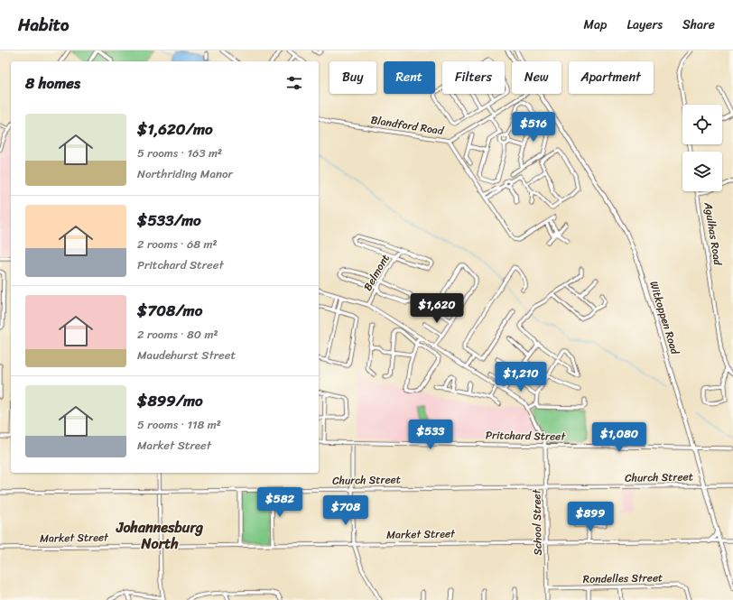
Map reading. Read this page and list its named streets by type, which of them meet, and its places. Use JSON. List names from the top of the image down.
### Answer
{
  "streets": {
    "main road": ["Witkoppen Road"],
    "street": [
      "Blandford Road",
      "Agulhas Road",
      "Belmont",
      "Pritchard Street",
      "Church Street",
      "School Street",
      "Market Street",
      "Rondelles Street"
    ]
  },
  "crossings": [
    ["Witkoppen Road", "Pritchard Street"],
    ["Witkoppen Road", "Church Street"],
    ["Witkoppen Road", "Market Street"],
    ["Pritchard Street", "School Street"],
    ["Church Street", "School Street"],
    ["School Street", "Market Street"],
    ["School Street", "Rondelles Street"]
  ],
  "districts": ["Johannesburg North"],
  "page": {
    "header": "Habito",
    "nav": ["Map", "Layers", "Share"],
    "chip": [
      "Buy",
      "Rent",
      "Filters",
      "New",
      "Apartment"
    ],
    "heading": "8 homes",
    "list": [
      {
        "name": "$1,620/mo",
        "note": "5 rooms · 163 m² · Northriding Manor"
      },
      {
        "name": "$533/mo",
        "note": "2 rooms · 68 m² · Pritchard Street"
      },
      {
        "name": "$708/mo",
        "note": "2 rooms · 80 m² · Maudehurst Street"
      },
      {
        "name": "$899/mo",
        "note": "5 rooms · 118 m² · Market Street"
      }
    ],
    "price": [
      "$516",
      "$1,620",
      "$1,210",
      "$533",
      "$1,080",
      "$582",
      "$708",
      "$899"
    ]
  }
}
